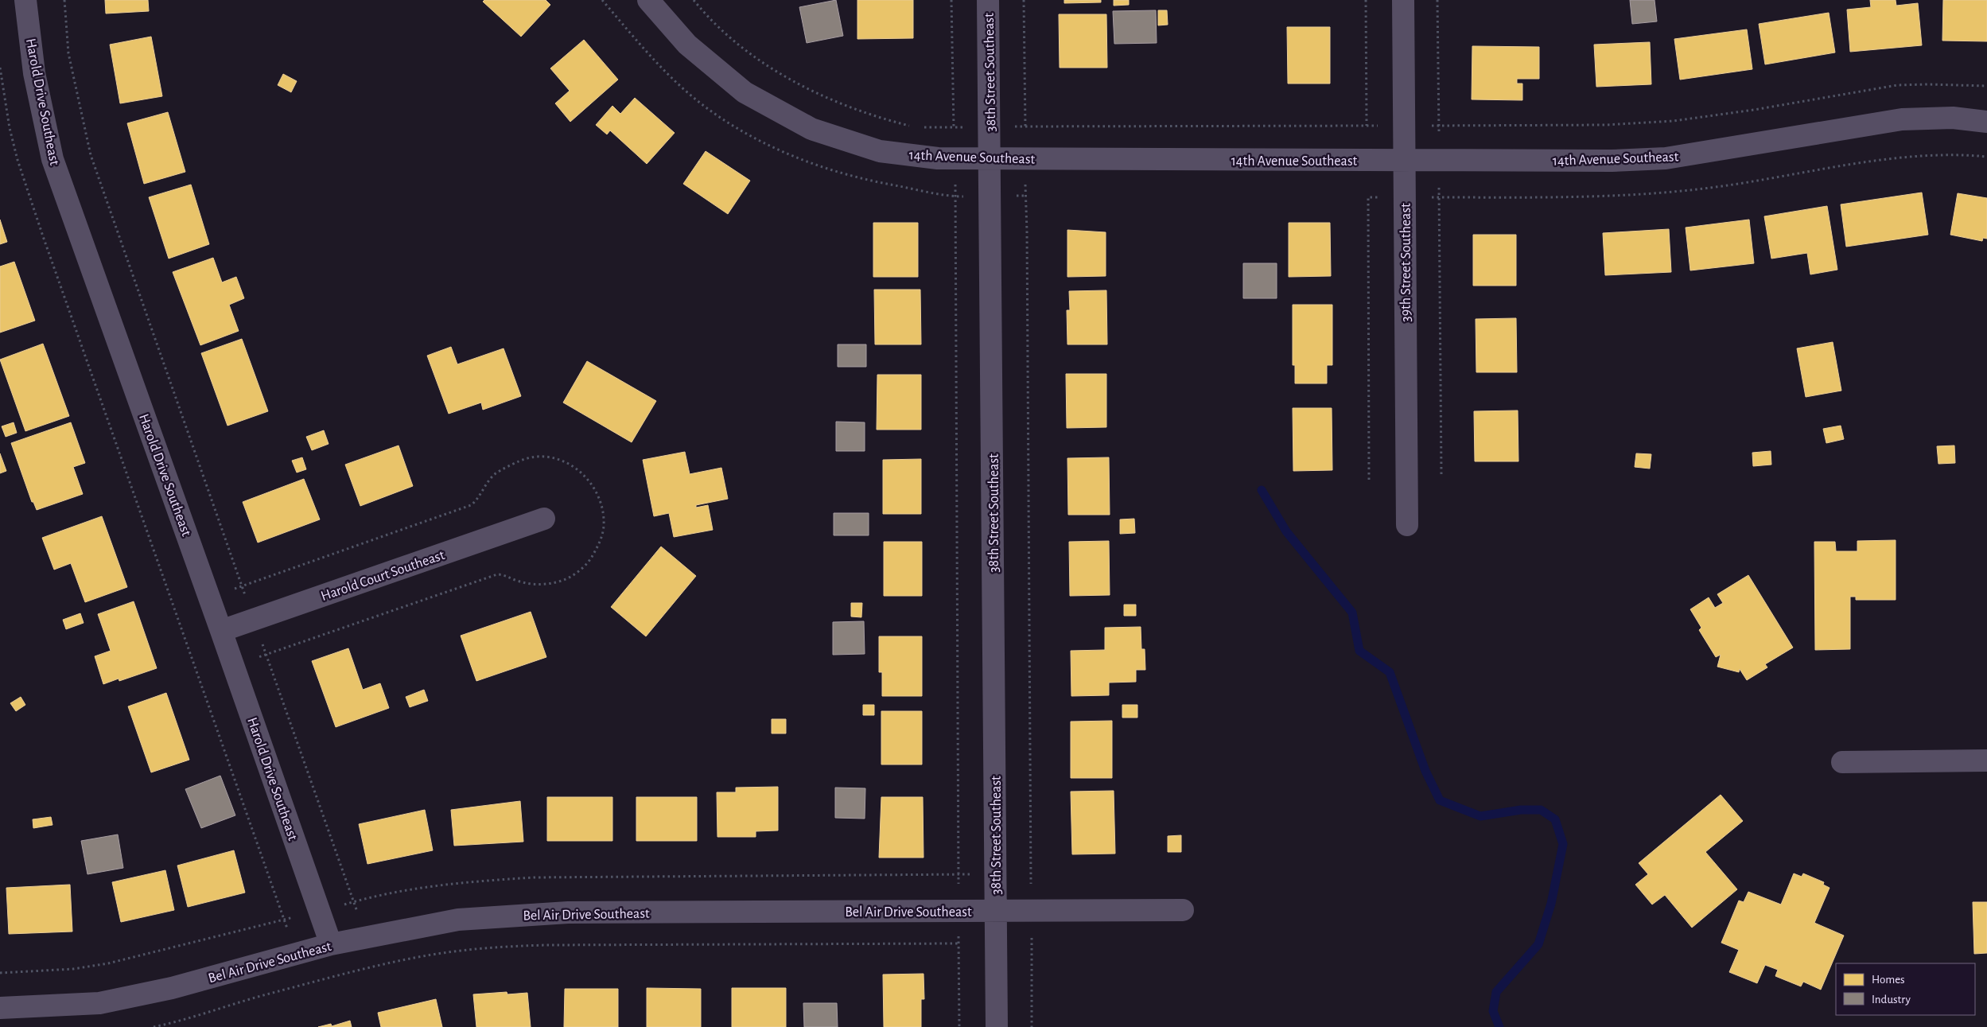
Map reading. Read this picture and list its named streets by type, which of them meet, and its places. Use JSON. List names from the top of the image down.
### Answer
{
  "streets": {
    "street": [
      "38th Street Southeast",
      "Harold Drive Southeast",
      "14th Avenue Southeast",
      "39th Street Southeast",
      "Harold Court Southeast",
      "Bel Air Drive Southeast"
    ]
  },
  "crossings": [
    ["38th Street Southeast", "14th Avenue Southeast"],
    ["38th Street Southeast", "Bel Air Drive Southeast"],
    ["Harold Drive Southeast", "Harold Court Southeast"],
    ["Harold Drive Southeast", "Bel Air Drive Southeast"],
    ["14th Avenue Southeast", "39th Street Southeast"]
  ],
  "legend": ["Homes", "Industry"]
}
